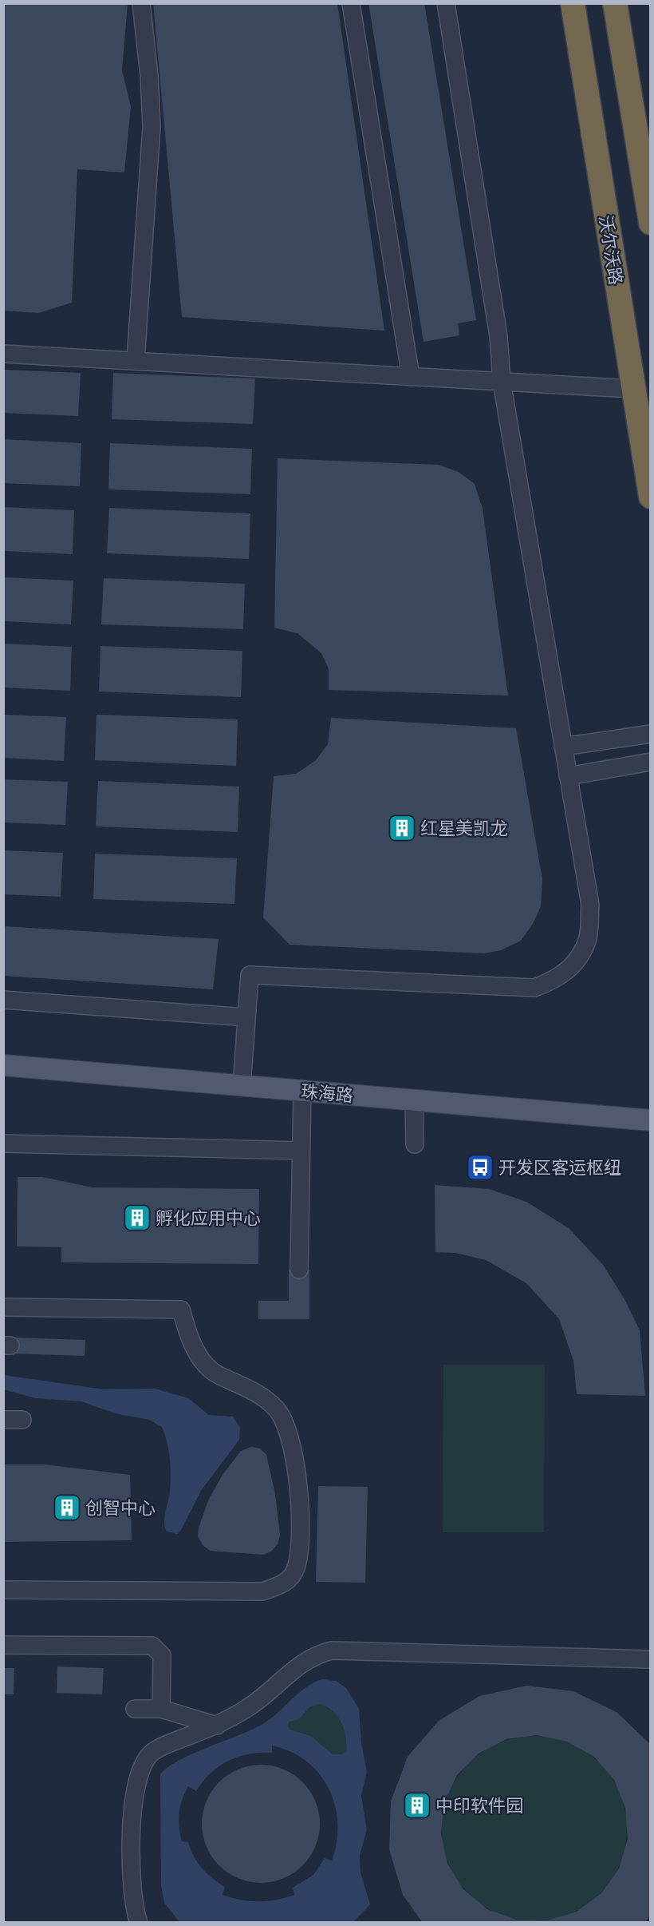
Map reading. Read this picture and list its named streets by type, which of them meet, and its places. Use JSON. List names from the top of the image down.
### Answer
{
  "streets": {
    "highway": ["沃尔沃路"],
    "main road": ["珠海路"]
  },
  "places": {
    "building": [
      "红星美凯龙",
      "孵化应用中心",
      "创智中心",
      "中印软件园"
    ],
    "bus stop": ["开发区客运枢纽"]
  }
}
